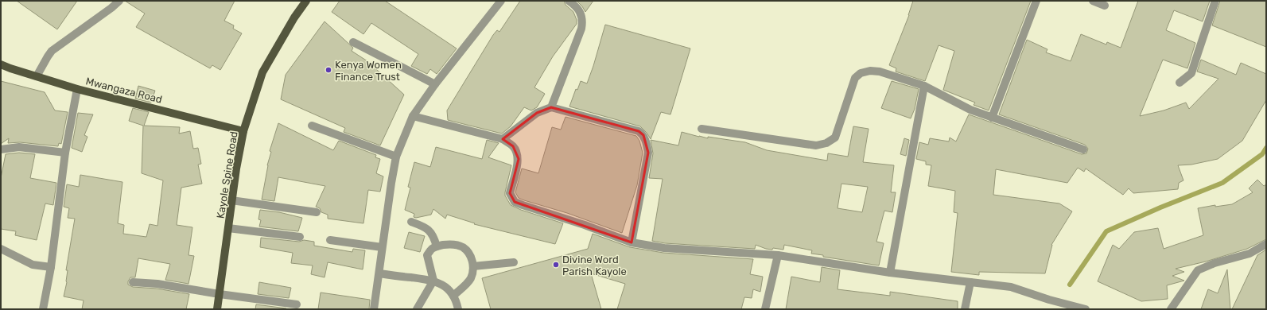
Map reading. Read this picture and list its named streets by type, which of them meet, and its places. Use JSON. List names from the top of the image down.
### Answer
{
  "streets": {
    "main road": ["Mwangaza Road", "Kayole Spine Road"]
  },
  "crossings": [
    ["Mwangaza Road", "Kayole Spine Road"]
  ],
  "places": ["Kenya Women Finance Trust", "Divine Word Parish Kayole"]
}
